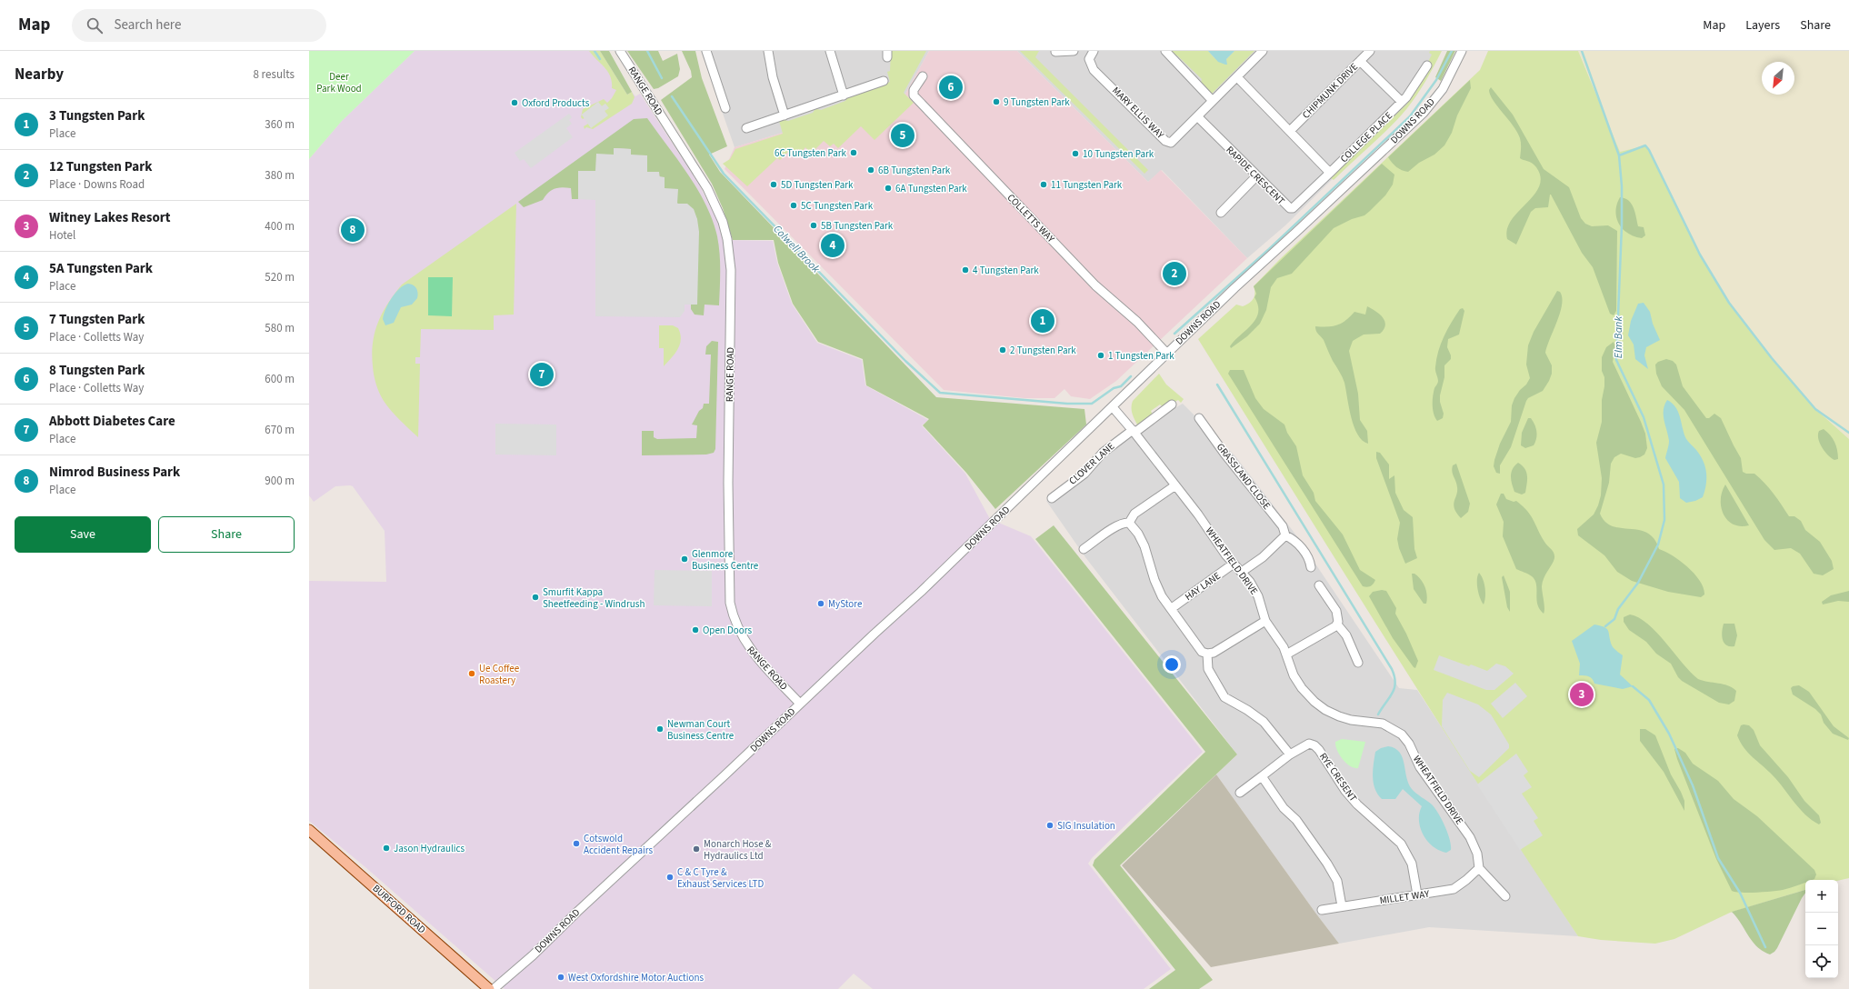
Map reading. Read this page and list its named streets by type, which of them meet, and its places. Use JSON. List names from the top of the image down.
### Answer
{
  "streets": {
    "main road": ["BURFORD ROAD"],
    "street": [
      "RANGE ROAD",
      "CHIPMUNK DRIVE",
      "MARY ELLIS WAY",
      "DOWNS ROAD",
      "COLLEGE PLACE",
      "RAPIDE CRESCENT",
      "COLLETTS WAY",
      "CLOVER LANE",
      "GRASSLAND CLOSE",
      "WHEATFIELD DRIVE",
      "HAY LANE",
      "RYE CRESENT",
      "MILLET WAY"
    ]
  },
  "crossings": [
    ["RANGE ROAD", "DOWNS ROAD"],
    ["MARY ELLIS WAY", "RAPIDE CRESCENT"],
    ["DOWNS ROAD", "COLLETTS WAY"],
    ["DOWNS ROAD", "WHEATFIELD DRIVE"],
    ["COLLEGE PLACE", "RAPIDE CRESCENT"],
    ["CLOVER LANE", "WHEATFIELD DRIVE"],
    ["WHEATFIELD DRIVE", "HAY LANE"],
    ["WHEATFIELD DRIVE", "MILLET WAY"],
    ["RYE CRESENT", "MILLET WAY"]
  ],
  "water": ["Colwell Brook", "Elm Bank"],
  "parks": ["Deer Park Wood"],
  "places": [
    "9 Tungsten Park",
    "Oxford Products",
    "6C Tungsten Park",
    "10 Tungsten Park",
    "6B Tungsten Park",
    "5D Tungsten Park",
    "11 Tungsten Park",
    "6A Tungsten Park",
    "5C Tungsten Park",
    "5B Tungsten Park",
    "4 Tungsten Park",
    "2 Tungsten Park",
    "1 Tungsten Park",
    "Glenmore Business Centre",
    "Smurfit Kappa Sheetfeeding - Windrush",
    "MyStore",
    "Open Doors",
    "Ue Coffee Roastery",
    "Newman Court Business Centre",
    "SIG Insulation",
    "Cotswold Accident Repairs",
    "Jason Hydraulics",
    "Monarch Hose & Hydraulics Ltd",
    "C & C Tyre & Exhaust Services LTD",
    "West Oxfordshire Motor Auctions"
  ],
  "north": "bottom left",
  "page": {
    "header": "Map",
    "search": "Search here",
    "nav": ["Map", "Layers", "Share"],
    "heading": ["Nearby", "8 results"],
    "pins": [
      "6",
      "5",
      "8",
      "4",
      "2",
      "1",
      "7",
      "3"
    ],
    "list": [
      {
        "mark": "1",
        "name": "3 Tungsten Park",
        "note": "Place",
        "value": "360 m"
      },
      {
        "mark": "2",
        "name": "12 Tungsten Park",
        "note": "Place · Downs Road",
        "value": "380 m"
      },
      {
        "mark": "3",
        "name": "Witney Lakes Resort",
        "note": "Hotel",
        "value": "400 m"
      },
      {
        "mark": "4",
        "name": "5A Tungsten Park",
        "note": "Place",
        "value": "520 m"
      },
      {
        "mark": "5",
        "name": "7 Tungsten Park",
        "note": "Place · Colletts Way",
        "value": "580 m"
      },
      {
        "mark": "6",
        "name": "8 Tungsten Park",
        "note": "Place · Colletts Way",
        "value": "600 m"
      },
      {
        "mark": "7",
        "name": "Abbott Diabetes Care",
        "note": "Place",
        "value": "670 m"
      },
      {
        "mark": "8",
        "name": "Nimrod Business Park",
        "note": "Place",
        "value": "900 m"
      }
    ],
    "buttons": ["Save", "Share"],
    "map_buttons": ["+", "−"]
  }
}
